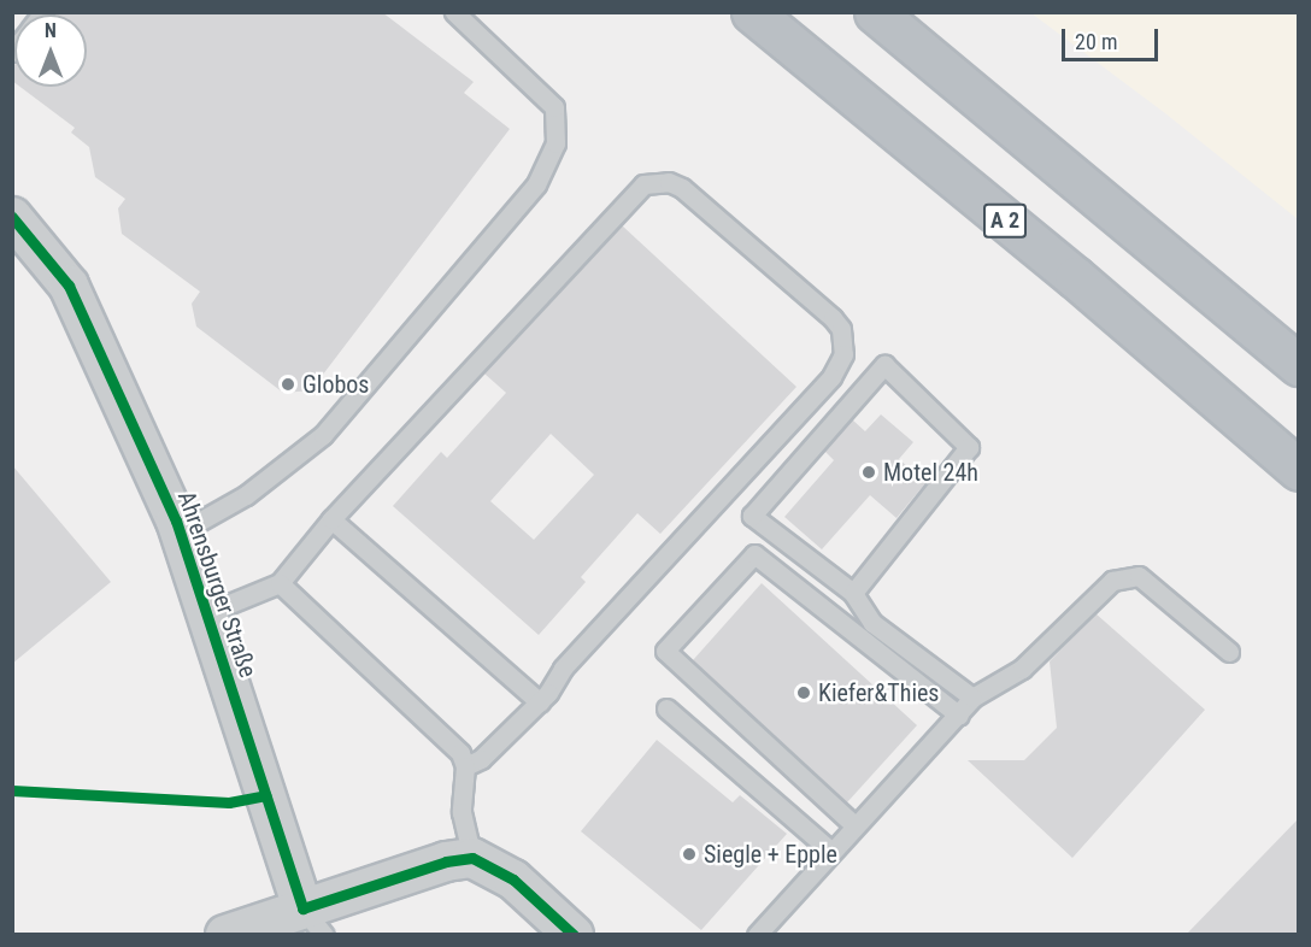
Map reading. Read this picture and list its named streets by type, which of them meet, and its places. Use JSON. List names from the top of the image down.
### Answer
{
  "streets": {
    "highway": ["A 2"],
    "street": ["Ahrensburger Straße"]
  },
  "places": [
    "Globos",
    "Motel 24h",
    "Kiefer&Thies",
    "Siegle + Epple"
  ],
  "scale_bar": "20 m",
  "north": "top"
}
